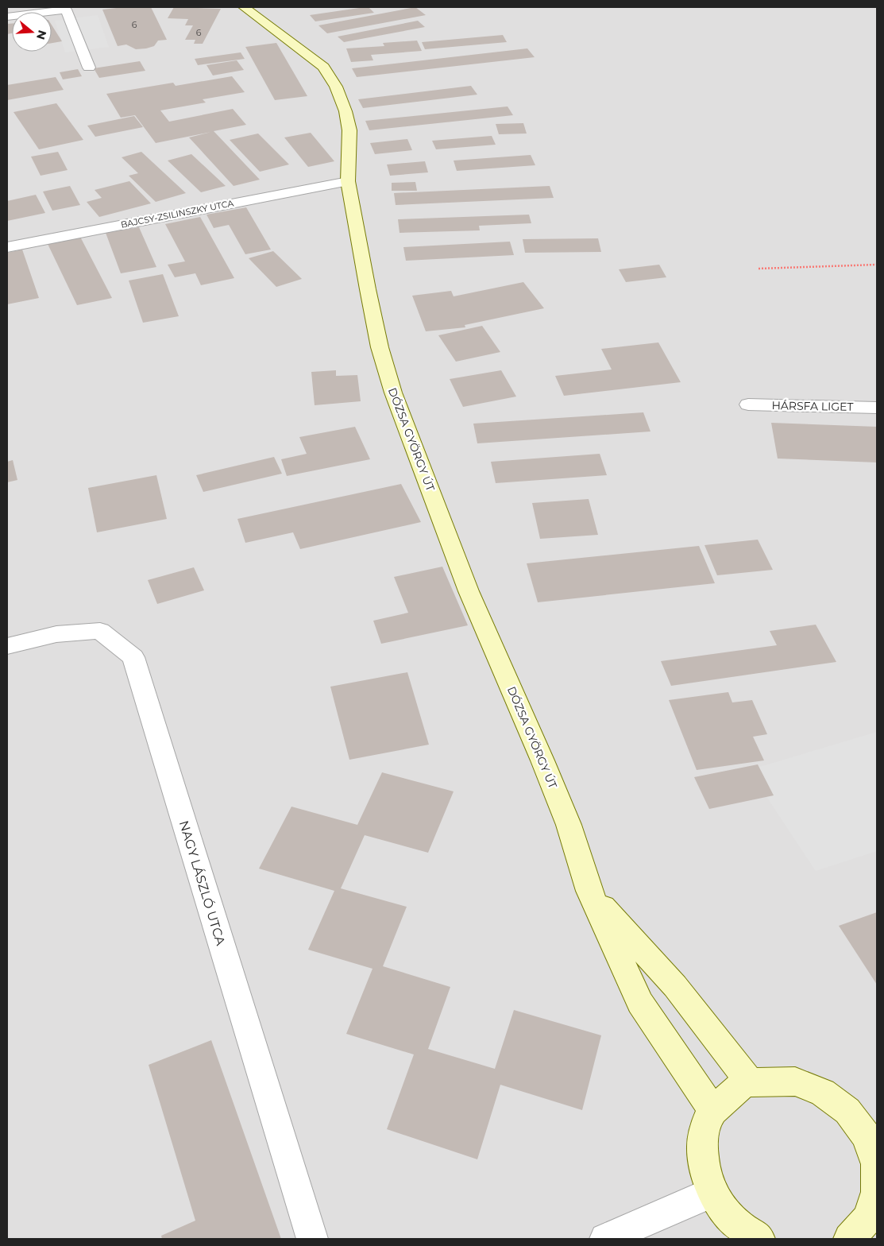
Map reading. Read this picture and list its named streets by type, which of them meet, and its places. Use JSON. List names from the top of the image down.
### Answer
{
  "streets": {
    "street": [
      "BAJCSY-ZSILINSZKY UTCA",
      "HÁRSFA LIGET",
      "DÓZSA GYÖRGY ÚT",
      "NAGY LÁSZLÓ UTCA"
    ]
  },
  "crossings": [
    ["BAJCSY-ZSILINSZKY UTCA", "DÓZSA GYÖRGY ÚT"]
  ],
  "house_numbers": ["6", "6"],
  "north": "right"
}
